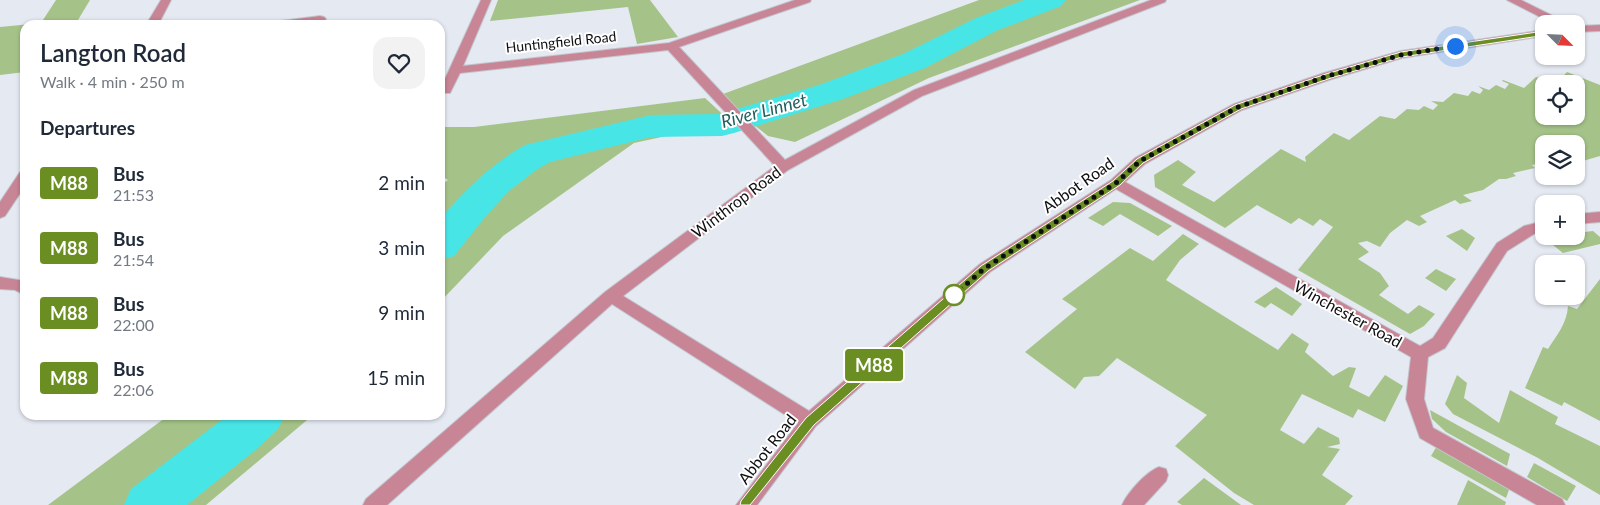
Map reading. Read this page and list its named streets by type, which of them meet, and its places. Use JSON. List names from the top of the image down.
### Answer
{
  "streets": {
    "street": [
      "Huntingfield Road",
      "Abbot Road",
      "Winthrop Road",
      "Winchester Road"
    ]
  },
  "crossings": [
    ["Abbot Road", "Winchester Road"]
  ],
  "water": ["River Linnet"],
  "lines": ["bus line M88"],
  "north": "bottom right",
  "page": {
    "on_map": "M88",
    "map_buttons": ["+", "−"],
    "heading": [
      ["Langton Road", "Walk · 4 min · 250 m"],
      "Departures"
    ],
    "list": [
      {
        "mark": "M88",
        "name": "Bus",
        "note": "21:53",
        "value": "2 min"
      },
      {
        "mark": "M88",
        "name": "Bus",
        "note": "21:54",
        "value": "3 min"
      },
      {
        "mark": "M88",
        "name": "Bus",
        "note": "22:00",
        "value": "9 min"
      },
      {
        "mark": "M88",
        "name": "Bus",
        "note": "22:06",
        "value": "15 min"
      }
    ]
  }
}
